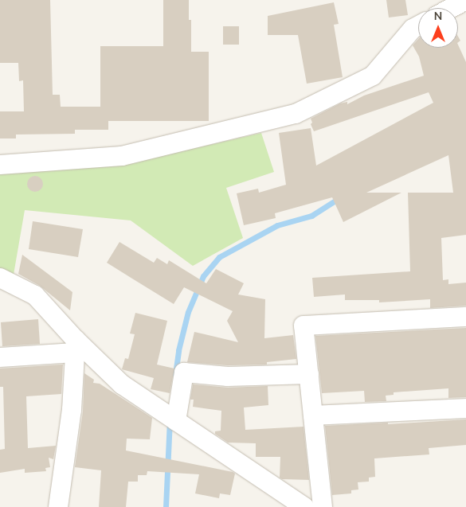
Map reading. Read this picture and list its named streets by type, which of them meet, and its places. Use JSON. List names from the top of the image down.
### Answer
{
  "north": "top"
}
